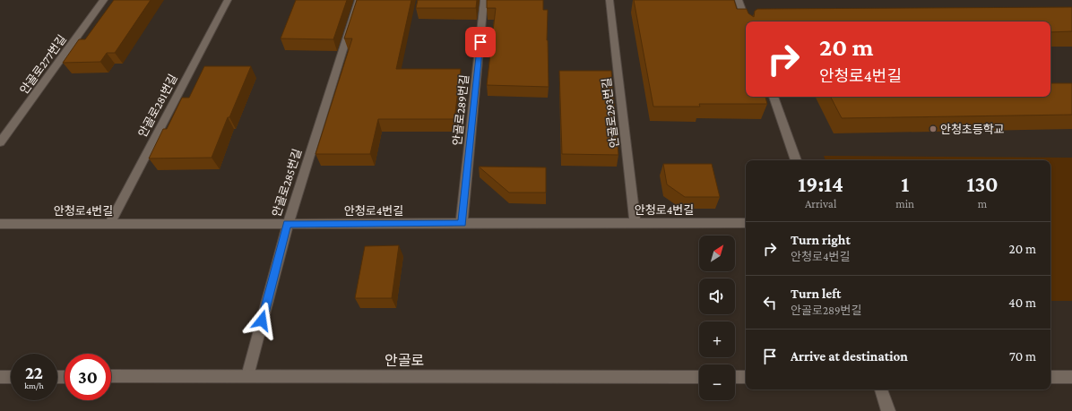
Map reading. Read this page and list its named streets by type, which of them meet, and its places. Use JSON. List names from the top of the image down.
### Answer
{
  "streets": {
    "street": [
      "안골로277번길",
      "안골로281번길",
      "안골로289번길",
      "안골로293번길",
      "안골로285번길",
      "안청로4번길",
      "안골로"
    ]
  },
  "crossings": [
    ["안골로281번길", "안청로4번길"],
    ["안골로289번길", "안청로4번길"],
    ["안골로293번길", "안청로4번길"],
    ["안골로285번길", "안청로4번길"],
    ["안골로285번길", "안골로"]
  ],
  "places": ["안청초등학교"],
  "north": "top right",
  "page": {
    "turn": ["20 m", "안청로4번길"],
    "eta": [
      "19:14",
      "Arrival",
      "1",
      "min",
      "130",
      "m"
    ],
    "list": [
      {
        "name": "Turn right",
        "note": "안청로4번길",
        "value": "20 m"
      },
      {
        "name": "Turn left",
        "note": "안골로289번길",
        "value": "40 m"
      },
      {
        "name": "Arrive at destination",
        "value": "70 m"
      }
    ],
    "map_buttons": ["+", "−"],
    "speed": "22 km/h",
    "limit": "30"
  }
}
